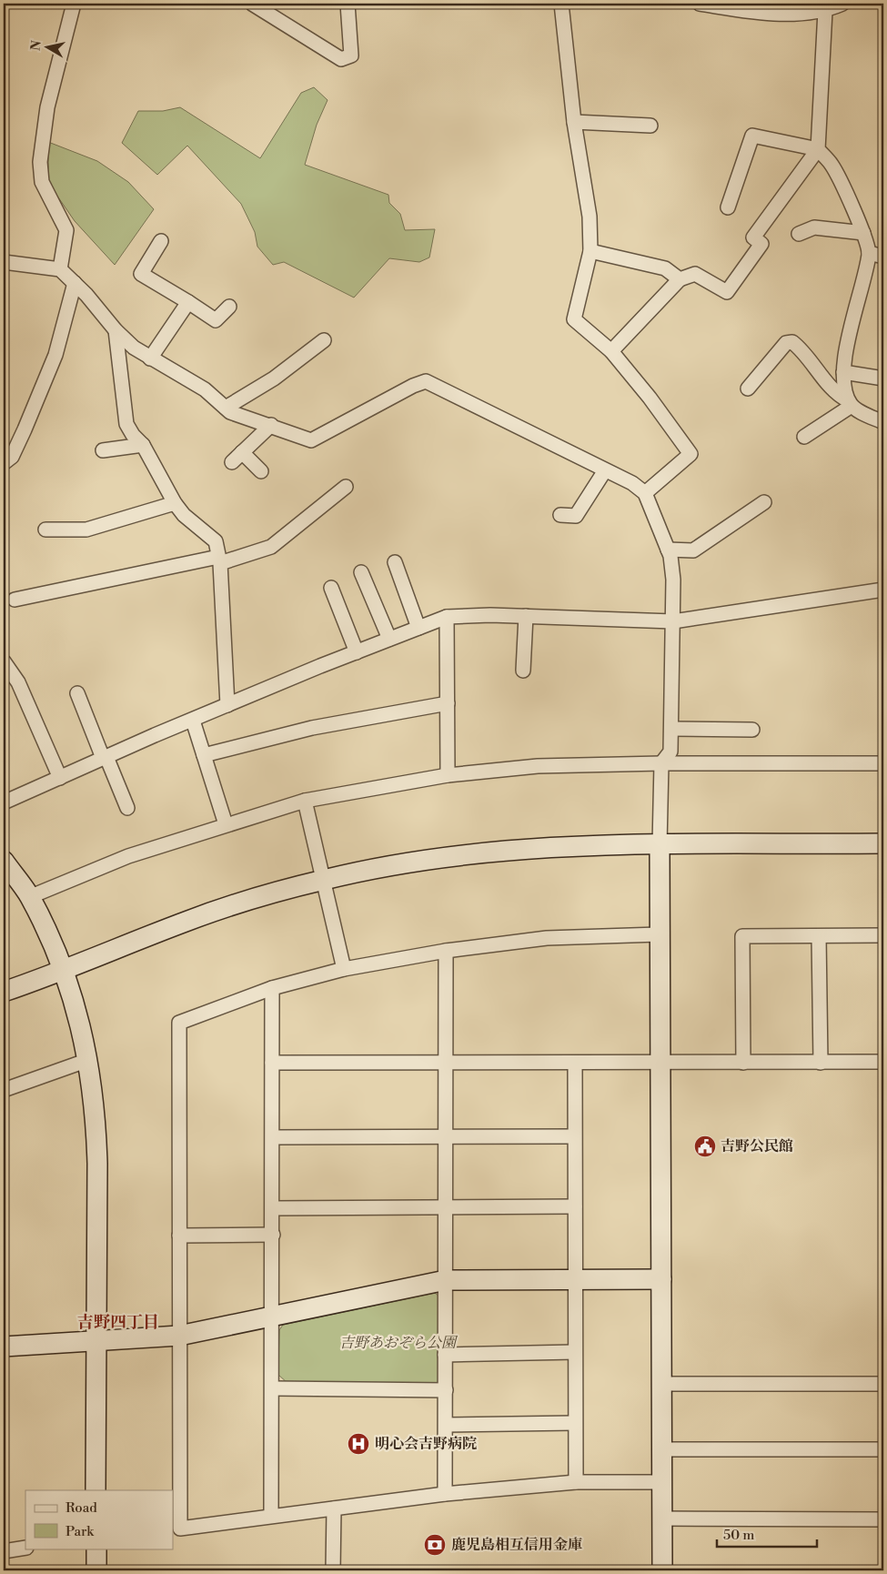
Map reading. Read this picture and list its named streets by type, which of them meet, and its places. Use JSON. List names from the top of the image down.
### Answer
{
  "districts": ["吉野四丁目"],
  "parks": ["吉野あおぞら公園"],
  "places": {
    "public building": ["吉野公民館"],
    "hospital": ["明心会吉野病院"],
    "bank": ["鹿児島相互信用金庫"]
  },
  "legend": ["Road", "Park"],
  "scale_bar": "50 m",
  "north": "left"
}
